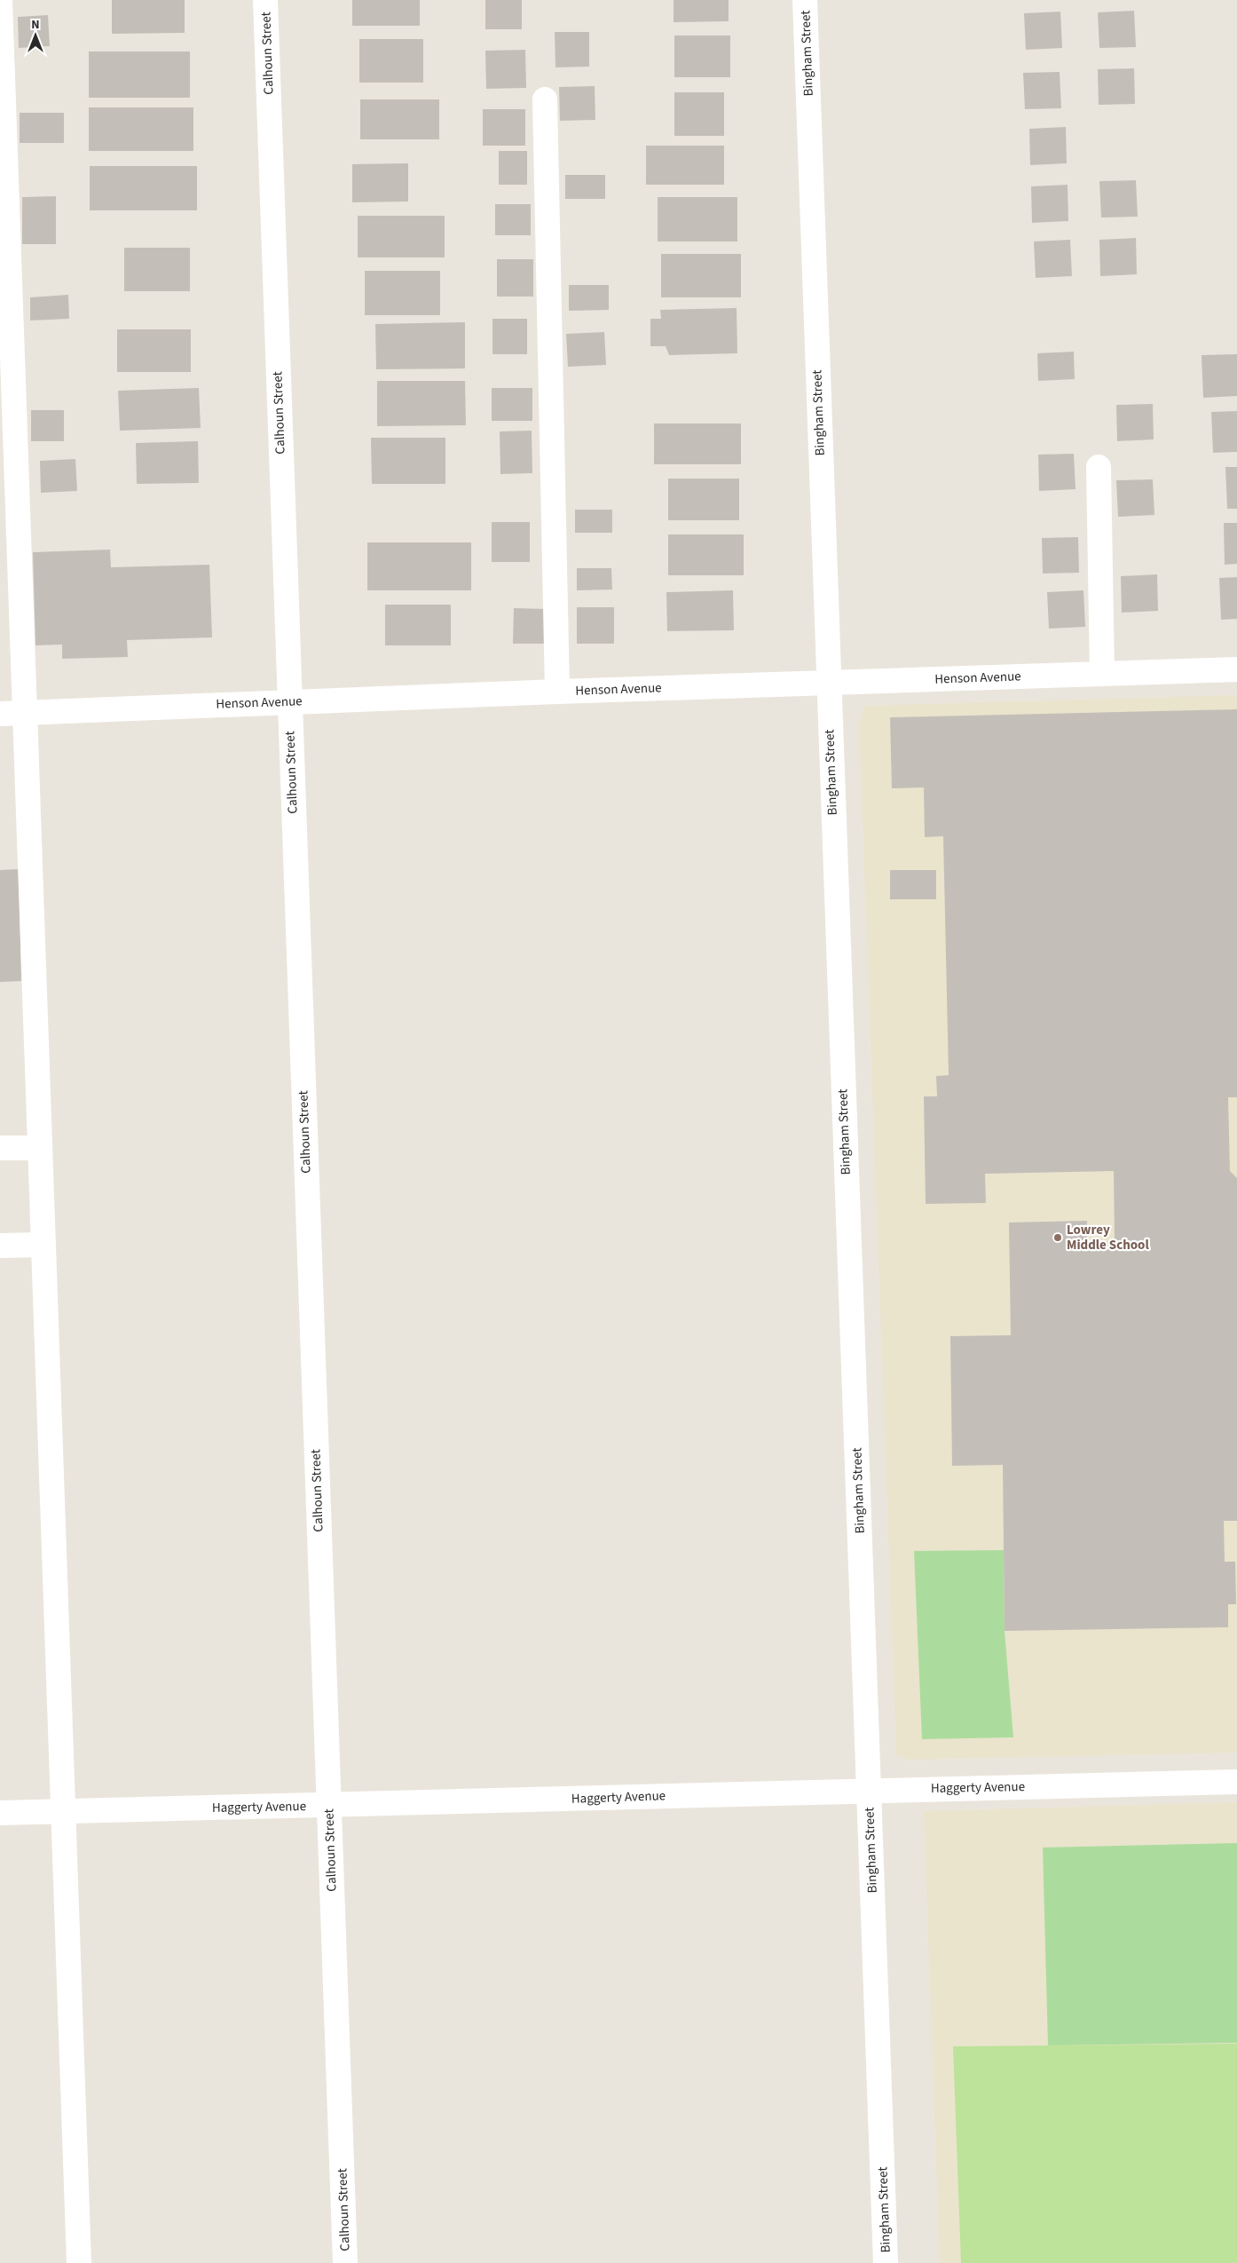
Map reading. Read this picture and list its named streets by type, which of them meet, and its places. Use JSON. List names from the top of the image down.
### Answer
{
  "streets": {
    "street": [
      "Calhoun Street",
      "Bingham Street",
      "Henson Avenue",
      "Haggerty Avenue"
    ]
  },
  "crossings": [
    ["Calhoun Street", "Henson Avenue"],
    ["Calhoun Street", "Haggerty Avenue"],
    ["Bingham Street", "Henson Avenue"],
    ["Bingham Street", "Haggerty Avenue"]
  ],
  "places": ["Lowrey Middle School"],
  "north": "top"
}
